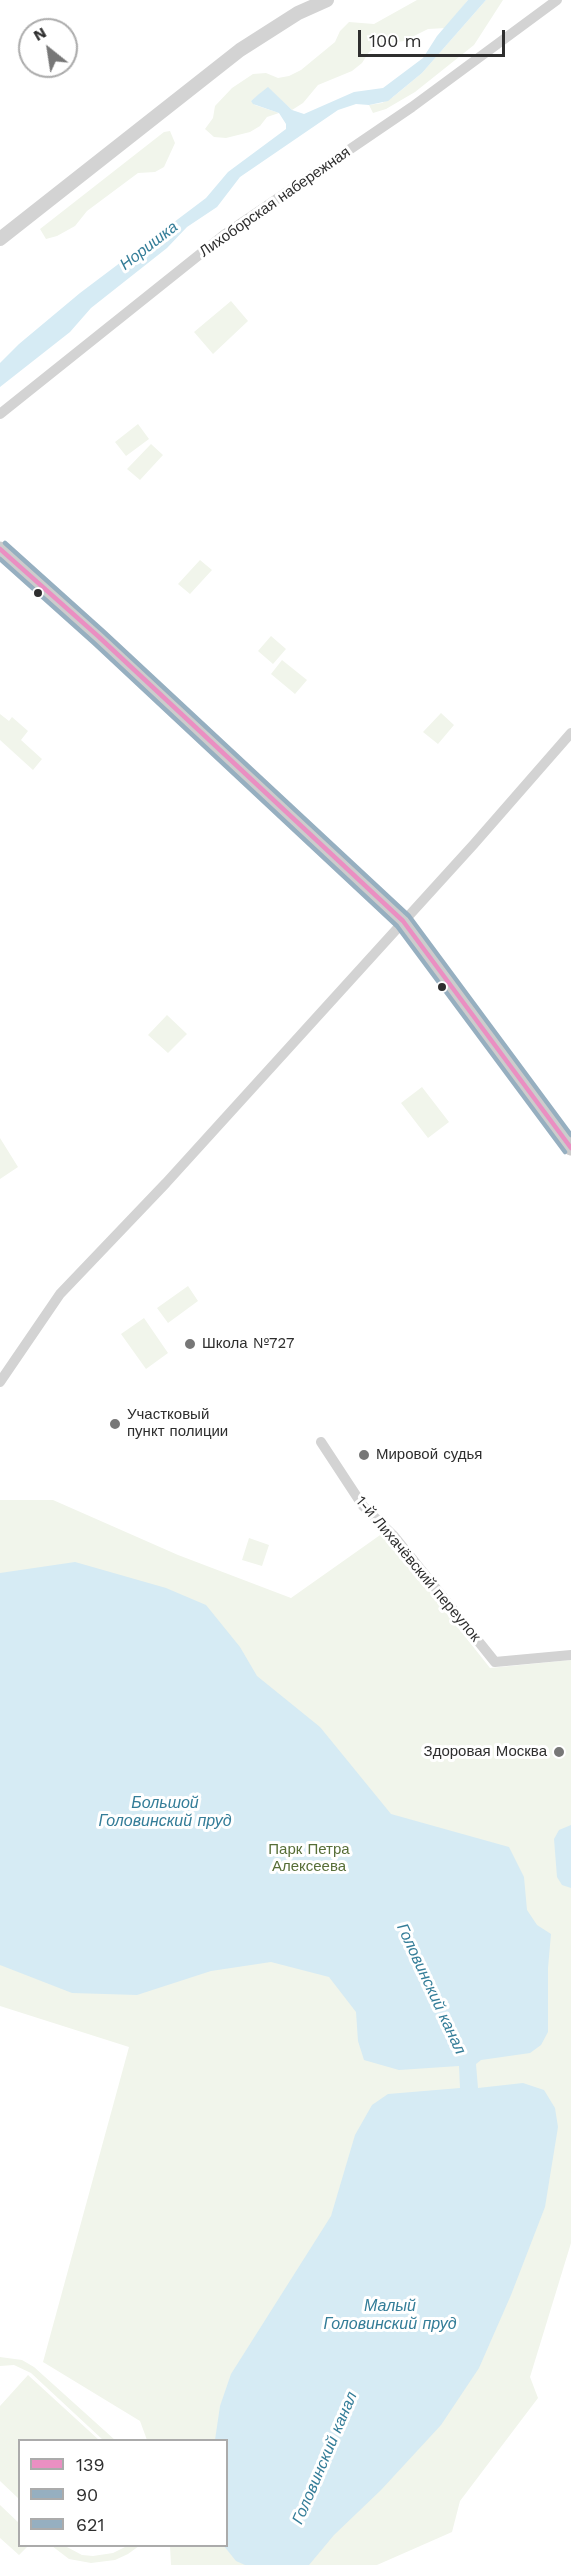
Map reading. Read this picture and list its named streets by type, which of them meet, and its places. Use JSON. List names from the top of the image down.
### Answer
{
  "streets": {
    "street": ["Лихоборская набережная", "1-й Лихачёвский переулок"]
  },
  "water": [
    "Норишка",
    "Большой Головинский пруд",
    "Головинский канал",
    "Малый Головинский пруд"
  ],
  "parks": ["Парк Петра Алексеева"],
  "places": [
    "Школа №727",
    "Участковый пункт полиции",
    "Мировой судья",
    "Здоровая Москва"
  ],
  "lines": ["transit line 621", "transit line 139", "transit line 90"],
  "legend": ["139", "90", "621"],
  "scale_bar": "100 m",
  "north": "top left"
}
